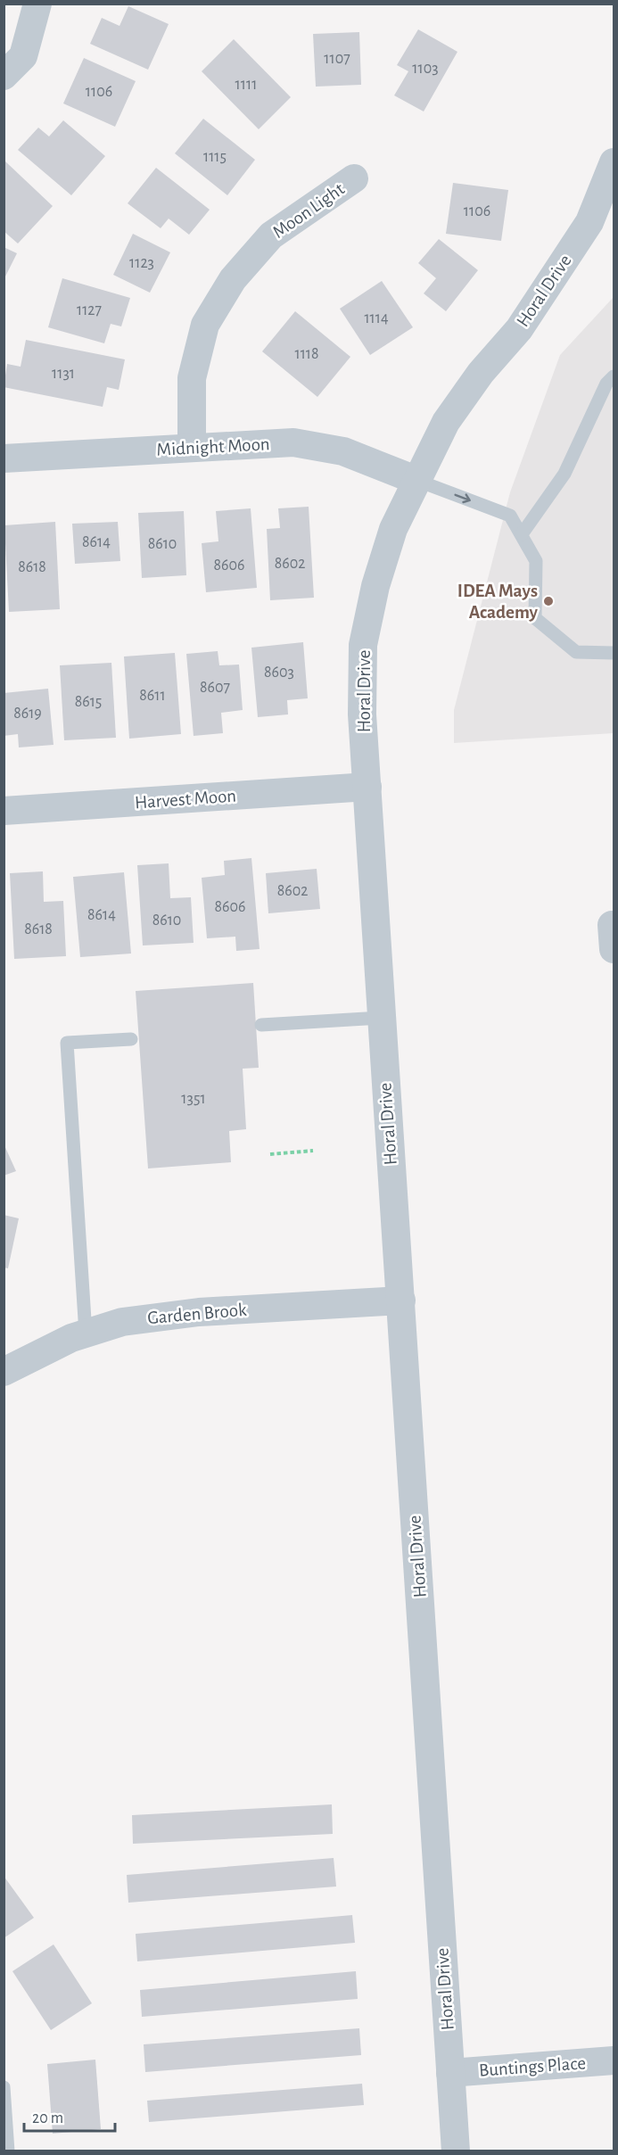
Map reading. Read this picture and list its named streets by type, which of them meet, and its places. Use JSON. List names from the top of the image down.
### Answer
{
  "streets": {
    "street": [
      "Moon Light",
      "Horal Drive",
      "Midnight Moon",
      "Harvest Moon",
      "Garden Brook",
      "Buntings Place"
    ]
  },
  "crossings": [
    ["Moon Light", "Midnight Moon"],
    ["Horal Drive", "Midnight Moon"],
    ["Horal Drive", "Harvest Moon"],
    ["Horal Drive", "Garden Brook"],
    ["Horal Drive", "Buntings Place"]
  ],
  "places": ["IDEA Mays Academy"],
  "house_numbers": [
    "1107",
    "1103",
    "1111",
    "1106",
    "1115",
    "1106",
    "1123",
    "1127",
    "1114",
    "1118",
    "1131",
    "8614",
    "8610",
    "8602",
    "8606",
    "8618",
    "8603",
    "8607",
    "8611",
    "8615",
    "8619",
    "8602",
    "8606",
    "8614",
    "8610",
    "8618",
    "1351"
  ],
  "scale_bar": "20 m"
}
